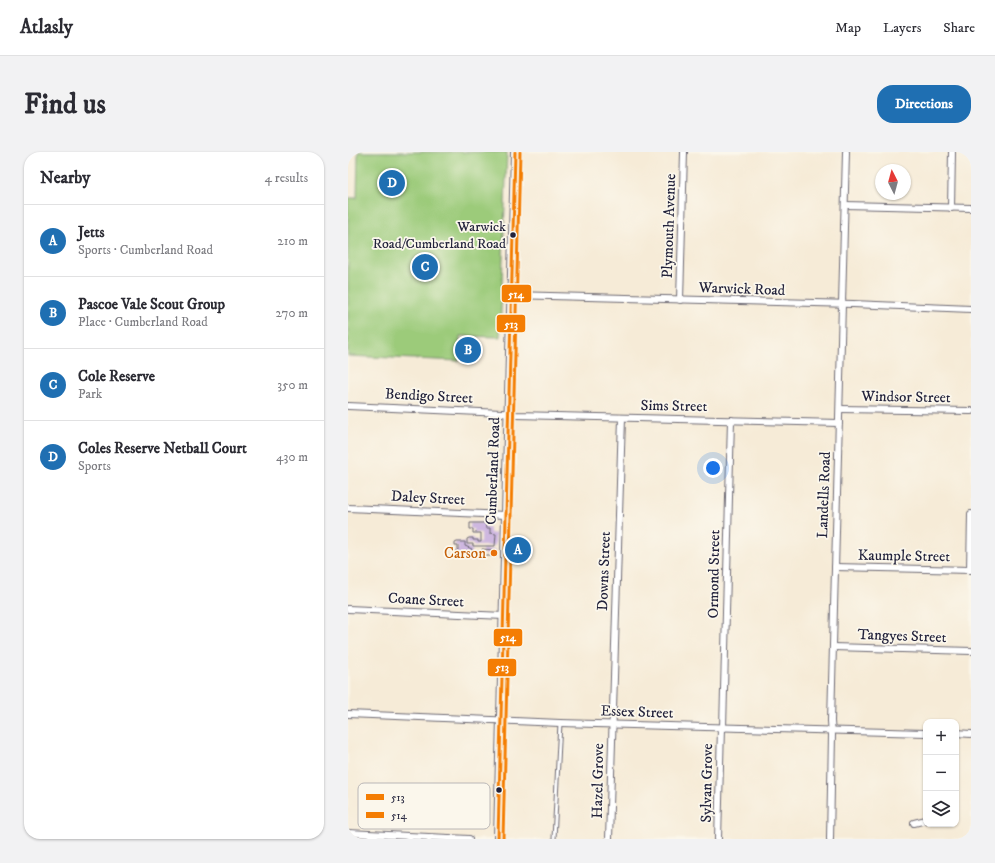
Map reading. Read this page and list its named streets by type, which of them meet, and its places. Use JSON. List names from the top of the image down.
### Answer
{
  "streets": {
    "main road": ["Cumberland Road"],
    "street": [
      "Plymouth Avenue",
      "Warwick Road",
      "Bendigo Street",
      "Windsor Street",
      "Sims Street",
      "Landells Road",
      "Daley Street",
      "Kaumple Street",
      "Downs Street",
      "Ormond Street",
      "Coane Street",
      "Tangyes Street",
      "Essex Street",
      "Hazel Grove",
      "Sylvan Grove"
    ]
  },
  "crossings": [
    ["Plymouth Avenue", "Warwick Road"],
    ["Warwick Road", "Cumberland Road"],
    ["Warwick Road", "Landells Road"],
    ["Bendigo Street", "Sims Street"],
    ["Bendigo Street", "Cumberland Road"],
    ["Windsor Street", "Landells Road"],
    ["Sims Street", "Cumberland Road"],
    ["Sims Street", "Landells Road"],
    ["Sims Street", "Downs Street"],
    ["Sims Street", "Ormond Street"],
    ["Cumberland Road", "Daley Street"],
    ["Cumberland Road", "Coane Street"],
    ["Cumberland Road", "Essex Street"],
    ["Landells Road", "Kaumple Street"],
    ["Landells Road", "Tangyes Street"],
    ["Landells Road", "Essex Street"],
    ["Downs Street", "Essex Street"],
    ["Downs Street", "Hazel Grove"],
    ["Ormond Street", "Essex Street"],
    ["Ormond Street", "Sylvan Grove"],
    ["Essex Street", "Hazel Grove"],
    ["Essex Street", "Sylvan Grove"]
  ],
  "places": ["Warwick Road/Cumberland Road", "Carson"],
  "lines": ["transit line 513", "transit line 514"],
  "legend": ["513", "514"],
  "north": "top",
  "page": {
    "header": "Atlasly",
    "nav": ["Map", "Layers", "Share"],
    "buttons": "Directions",
    "title": "Find us",
    "heading": ["Nearby", "4 results"],
    "pins": [
      "D",
      "C",
      "B",
      "A"
    ],
    "list": [
      {
        "mark": "A",
        "name": "Jetts",
        "note": "Sports · Cumberland Road",
        "value": "210 m"
      },
      {
        "mark": "B",
        "name": "Pascoe Vale Scout Group",
        "note": "Place · Cumberland Road",
        "value": "270 m"
      },
      {
        "mark": "C",
        "name": "Cole Reserve",
        "note": "Park",
        "value": "350 m"
      },
      {
        "mark": "D",
        "name": "Coles Reserve Netball Court",
        "note": "Sports",
        "value": "430 m"
      }
    ],
    "map_buttons": ["+", "−"]
  }
}
